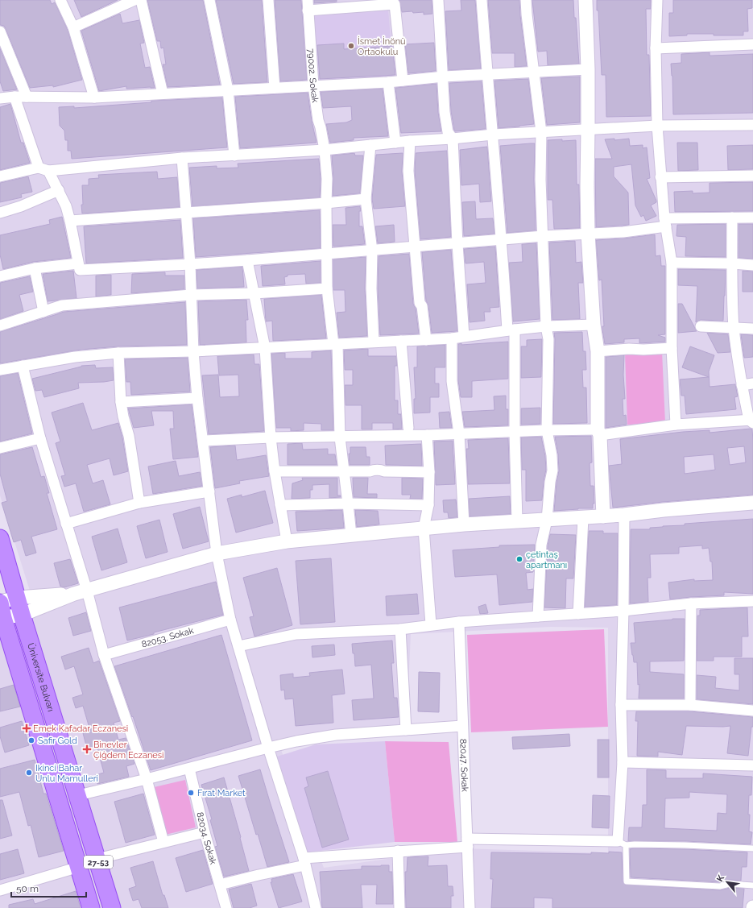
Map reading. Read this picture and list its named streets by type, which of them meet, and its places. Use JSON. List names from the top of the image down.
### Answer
{
  "streets": {
    "main road": ["Üniversite Bulvarı", "27-53"],
    "street": [
      "79002. Sokak",
      "82053. Sokak",
      "82047. Sokak",
      "82034. Sokak"
    ]
  },
  "places": {
    "other": [
      "İsmet İnönü Ortaokulu",
      "çetintaş apartmanı",
      "Safir Gold",
      "Ikinci Bahar Unlu Mamulleri",
      "Fırat Market"
    ],
    "health": ["Emek Kafadar Eczanesi", "Binevler Çiğdem Eczanesi"]
  },
  "scale_bar": "50 m",
  "north": "top left"
}
